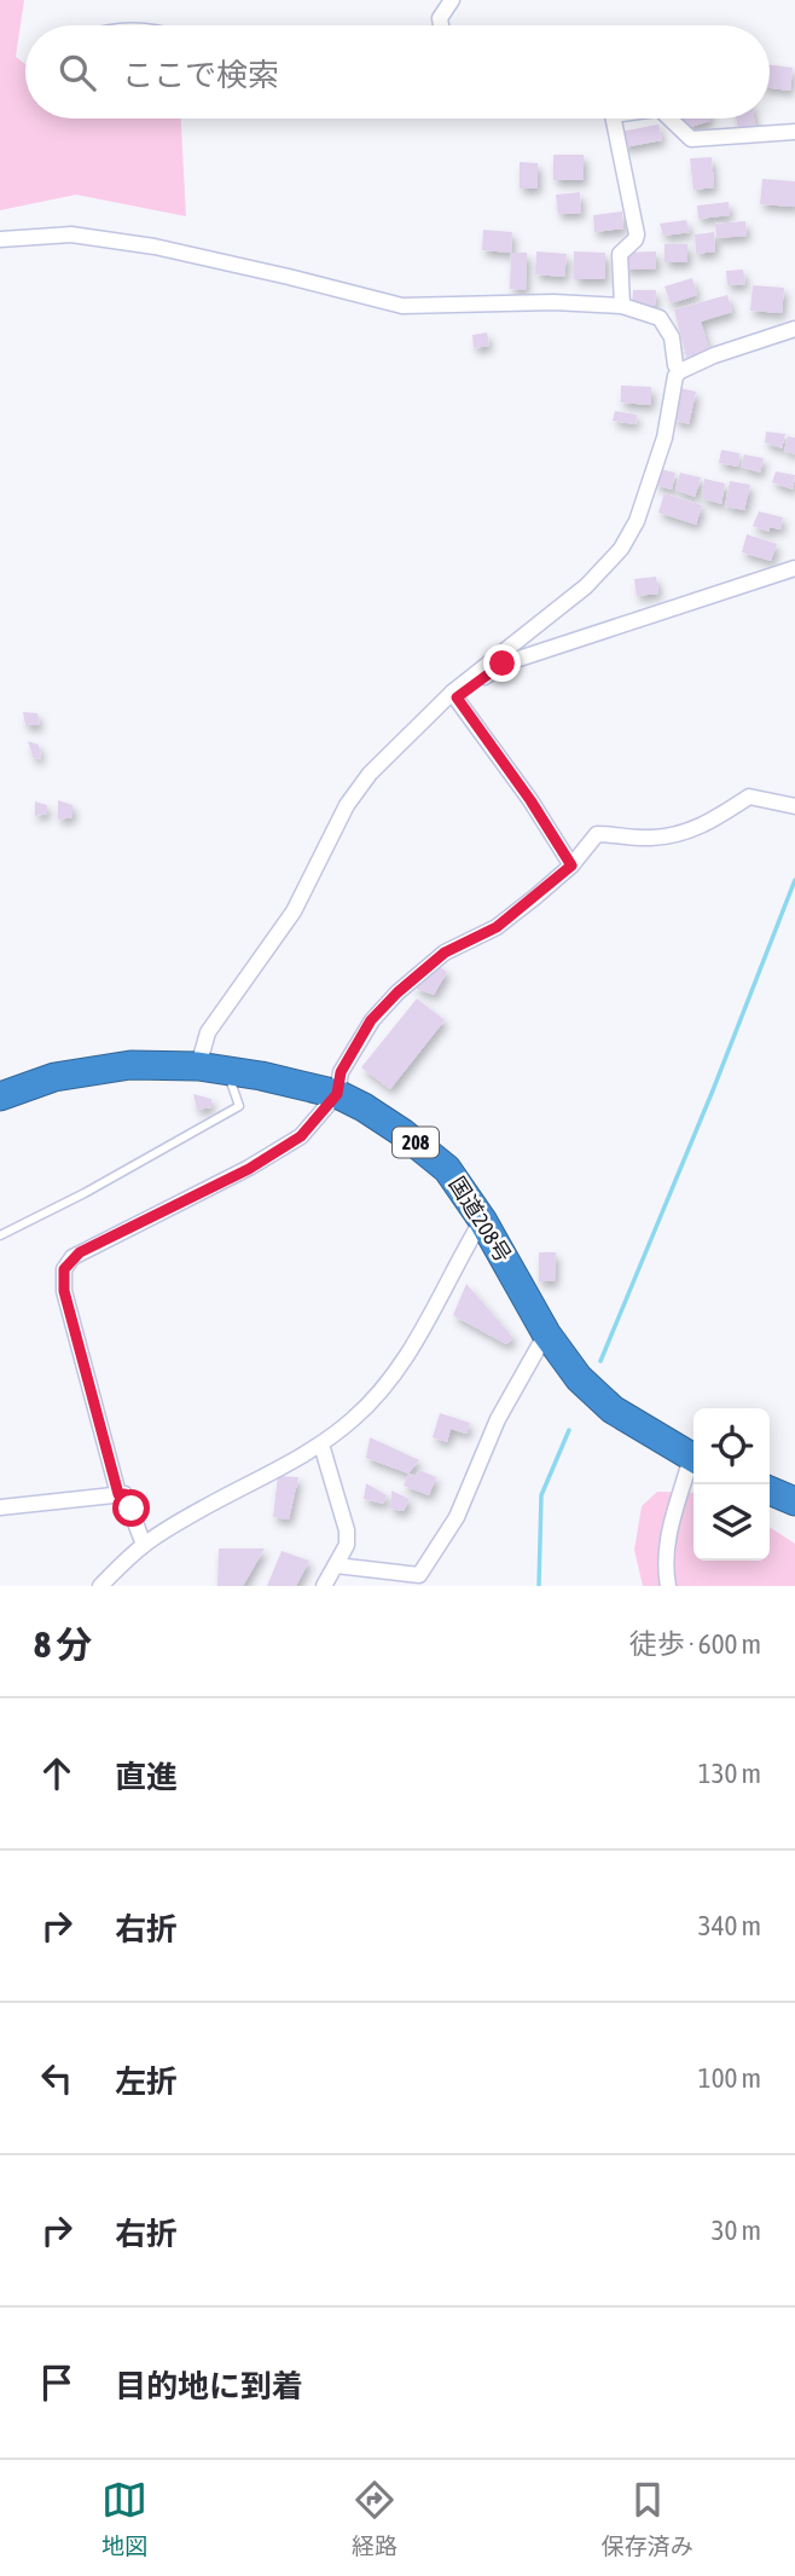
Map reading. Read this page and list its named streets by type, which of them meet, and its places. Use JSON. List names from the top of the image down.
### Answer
{
  "streets": {
    "highway": ["208", "国道208号"]
  },
  "page": {
    "search": "ここで検索",
    "heading": ["8 分", "徒歩 · 600 m"],
    "list": [
      ["直進", "130 m"],
      ["右折", "340 m"],
      ["左折", "100 m"],
      ["右折", "30 m"],
      "目的地に到着"
    ],
    "nav": ["地図", "経路", "保存済み"]
  }
}
